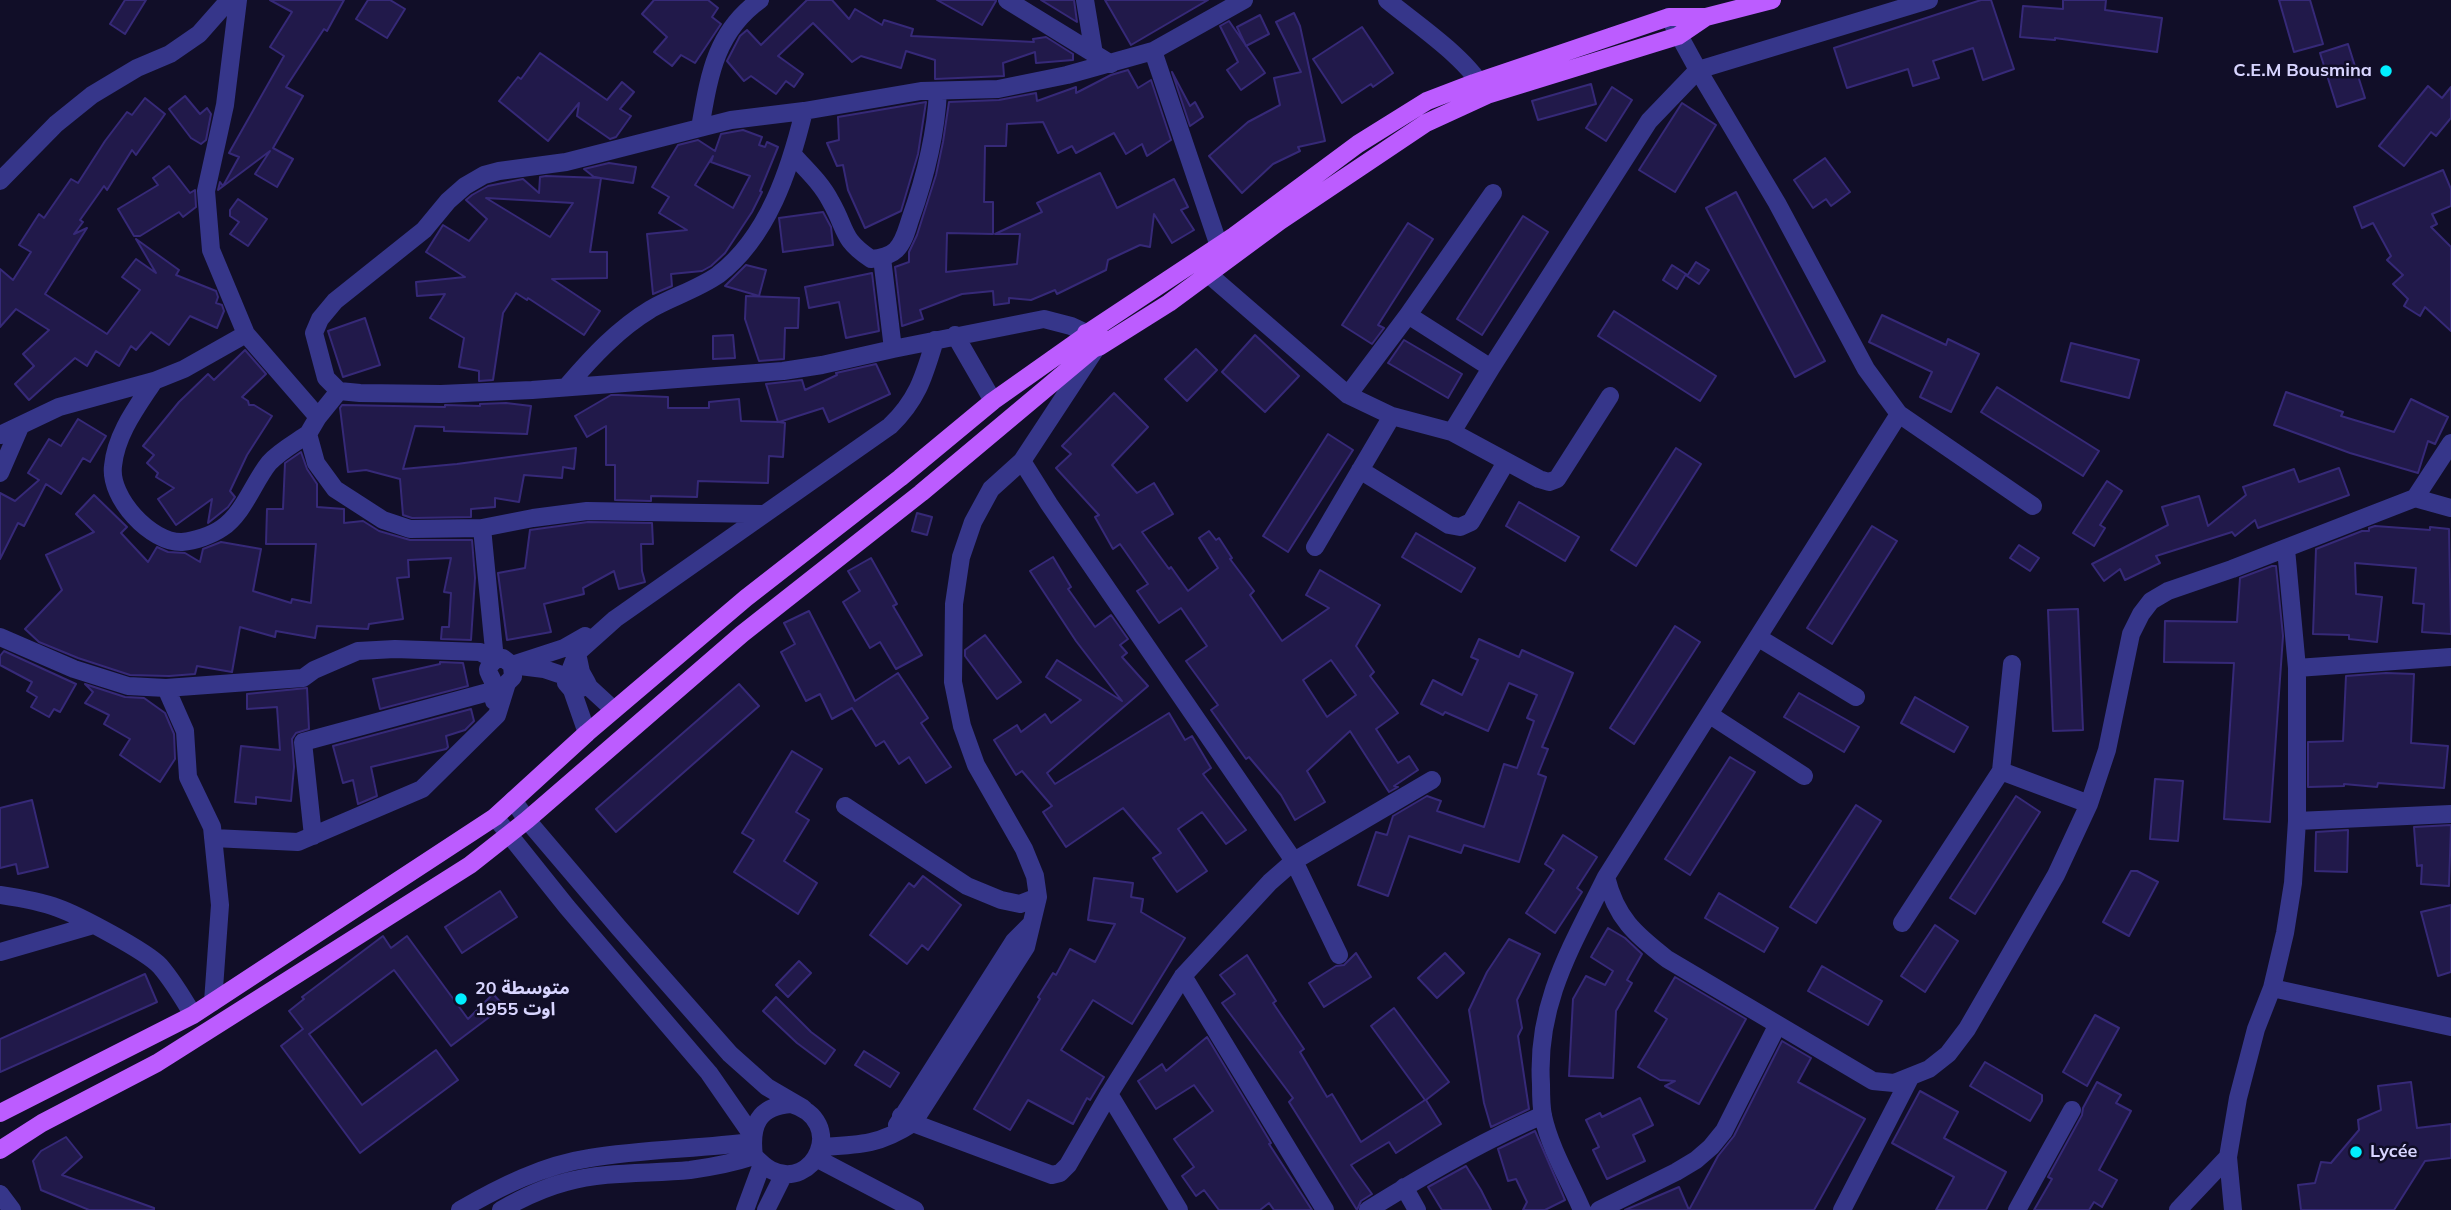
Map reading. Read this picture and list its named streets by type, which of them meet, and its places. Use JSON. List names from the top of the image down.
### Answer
{
  "places": ["C.E.M Bousmina", "متوسطة 20 اوت 1955", "Lycée"]
}
